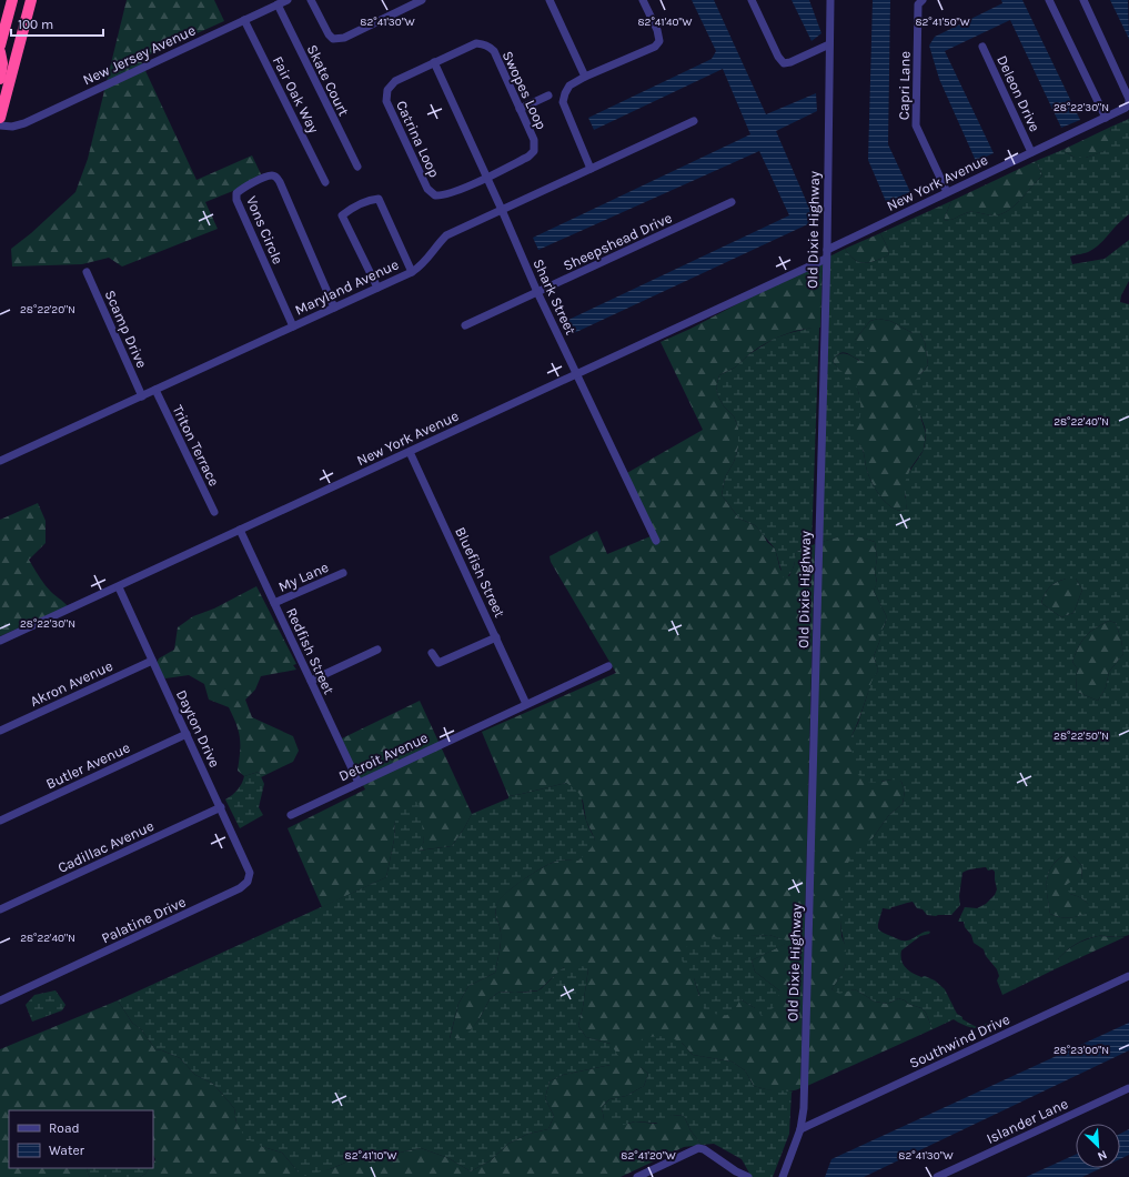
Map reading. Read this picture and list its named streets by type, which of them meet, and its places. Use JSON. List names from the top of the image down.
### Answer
{
  "streets": {
    "street": [
      "New Jersey Avenue",
      "Skate Court",
      "Capri Lane",
      "Swopes Loop",
      "Deleon Drive",
      "Fair Oak Way",
      "Catrina Loop",
      "New York Avenue",
      "Vons Circle",
      "Old Dixie Highway",
      "Sheepshead Drive",
      "Maryland Avenue",
      "Shark Street",
      "Scamp Drive",
      "Triton Terrace",
      "Bluefish Street",
      "My Lane",
      "Redfish Street",
      "Akron Avenue",
      "Dayton Drive",
      "Detroit Avenue",
      "Butler Avenue",
      "Cadillac Avenue",
      "Palatine Drive",
      "Southwind Drive",
      "Islander Lane"
    ]
  },
  "crossings": [
    ["New Jersey Avenue", "Skate Court"],
    ["New Jersey Avenue", "Fair Oak Way"],
    ["Capri Lane", "New York Avenue"],
    ["Swopes Loop", "Catrina Loop"],
    ["Swopes Loop", "Shark Street"],
    ["Deleon Drive", "New York Avenue"],
    ["Catrina Loop", "Shark Street"],
    ["New York Avenue", "Old Dixie Highway"],
    ["New York Avenue", "Shark Street"],
    ["New York Avenue", "Bluefish Street"],
    ["New York Avenue", "Redfish Street"],
    ["New York Avenue", "Dayton Drive"],
    ["Vons Circle", "Maryland Avenue"],
    ["Old Dixie Highway", "Southwind Drive"],
    ["Sheepshead Drive", "Shark Street"],
    ["Maryland Avenue", "Shark Street"],
    ["Maryland Avenue", "Scamp Drive"],
    ["Maryland Avenue", "Triton Terrace"],
    ["Bluefish Street", "Detroit Avenue"],
    ["My Lane", "Redfish Street"],
    ["Redfish Street", "Detroit Avenue"],
    ["Akron Avenue", "Dayton Drive"],
    ["Dayton Drive", "Butler Avenue"],
    ["Dayton Drive", "Cadillac Avenue"],
    ["Dayton Drive", "Palatine Drive"]
  ],
  "legend": ["Road", "Water"],
  "scale_bar": "100 m",
  "north": "bottom right",
  "coordinates": [
    "82°41'30\"W",
    "82°41'40\"W",
    "82°41'50\"W",
    "28°22'30\"N",
    "28°22'20\"N",
    "28°22'40\"N",
    "28°22'50\"N",
    "28°23'00\"N",
    "82°41'10\"W",
    "82°41'20\"W"
  ]
}
